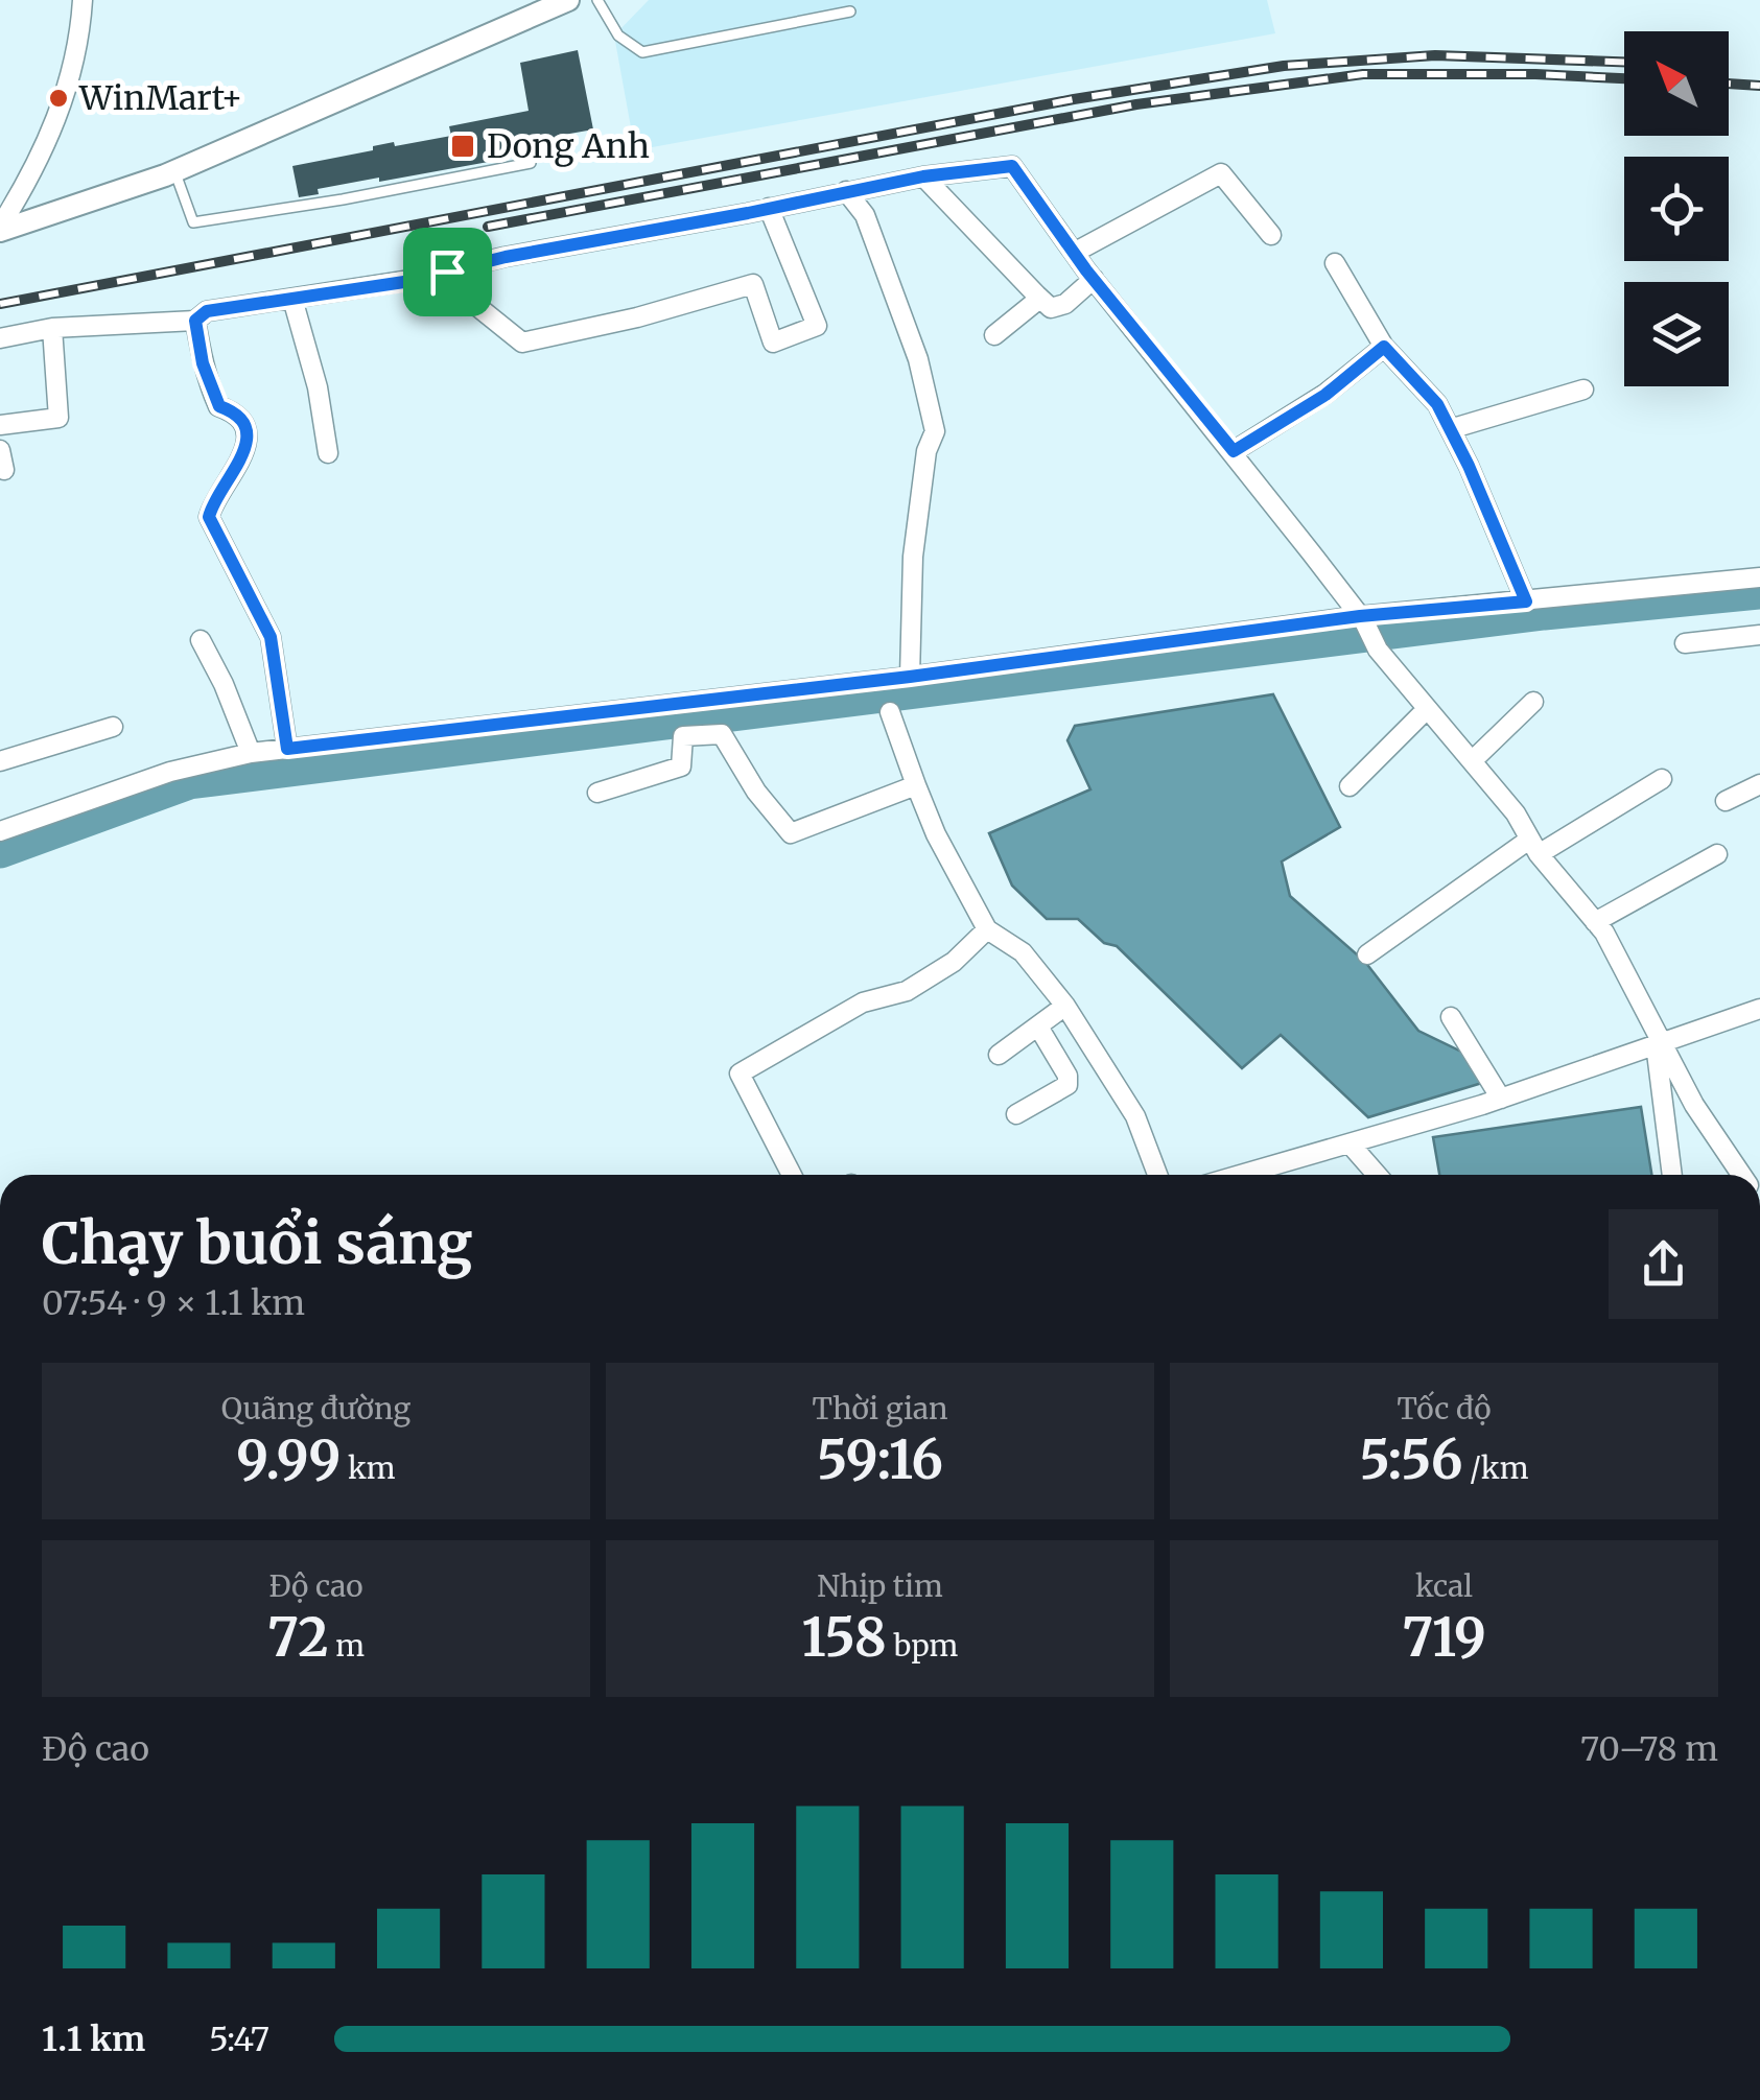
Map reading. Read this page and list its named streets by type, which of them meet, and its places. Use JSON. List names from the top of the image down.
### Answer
{
  "places": {
    "other": ["WinMart+"],
    "transit": ["Dong Anh"]
  },
  "north": "top left",
  "page": {
    "heading": ["Chạy buổi sáng", "07:54 · 9 × 1.1 km"],
    "stats": [
      ["Quãng đường", "9.99 km"],
      ["Thời gian", "59:16"],
      ["Tốc độ", "5:56 /km"],
      ["Độ cao", "72 m"],
      ["Nhịp tim", "158 bpm"],
      ["kcal", "719"]
    ],
    "chart": ["Độ cao", "70–78 m"],
    "list": [
      {
        "name": "1.1 km",
        "note": "5:47"
      }
    ]
  }
}
